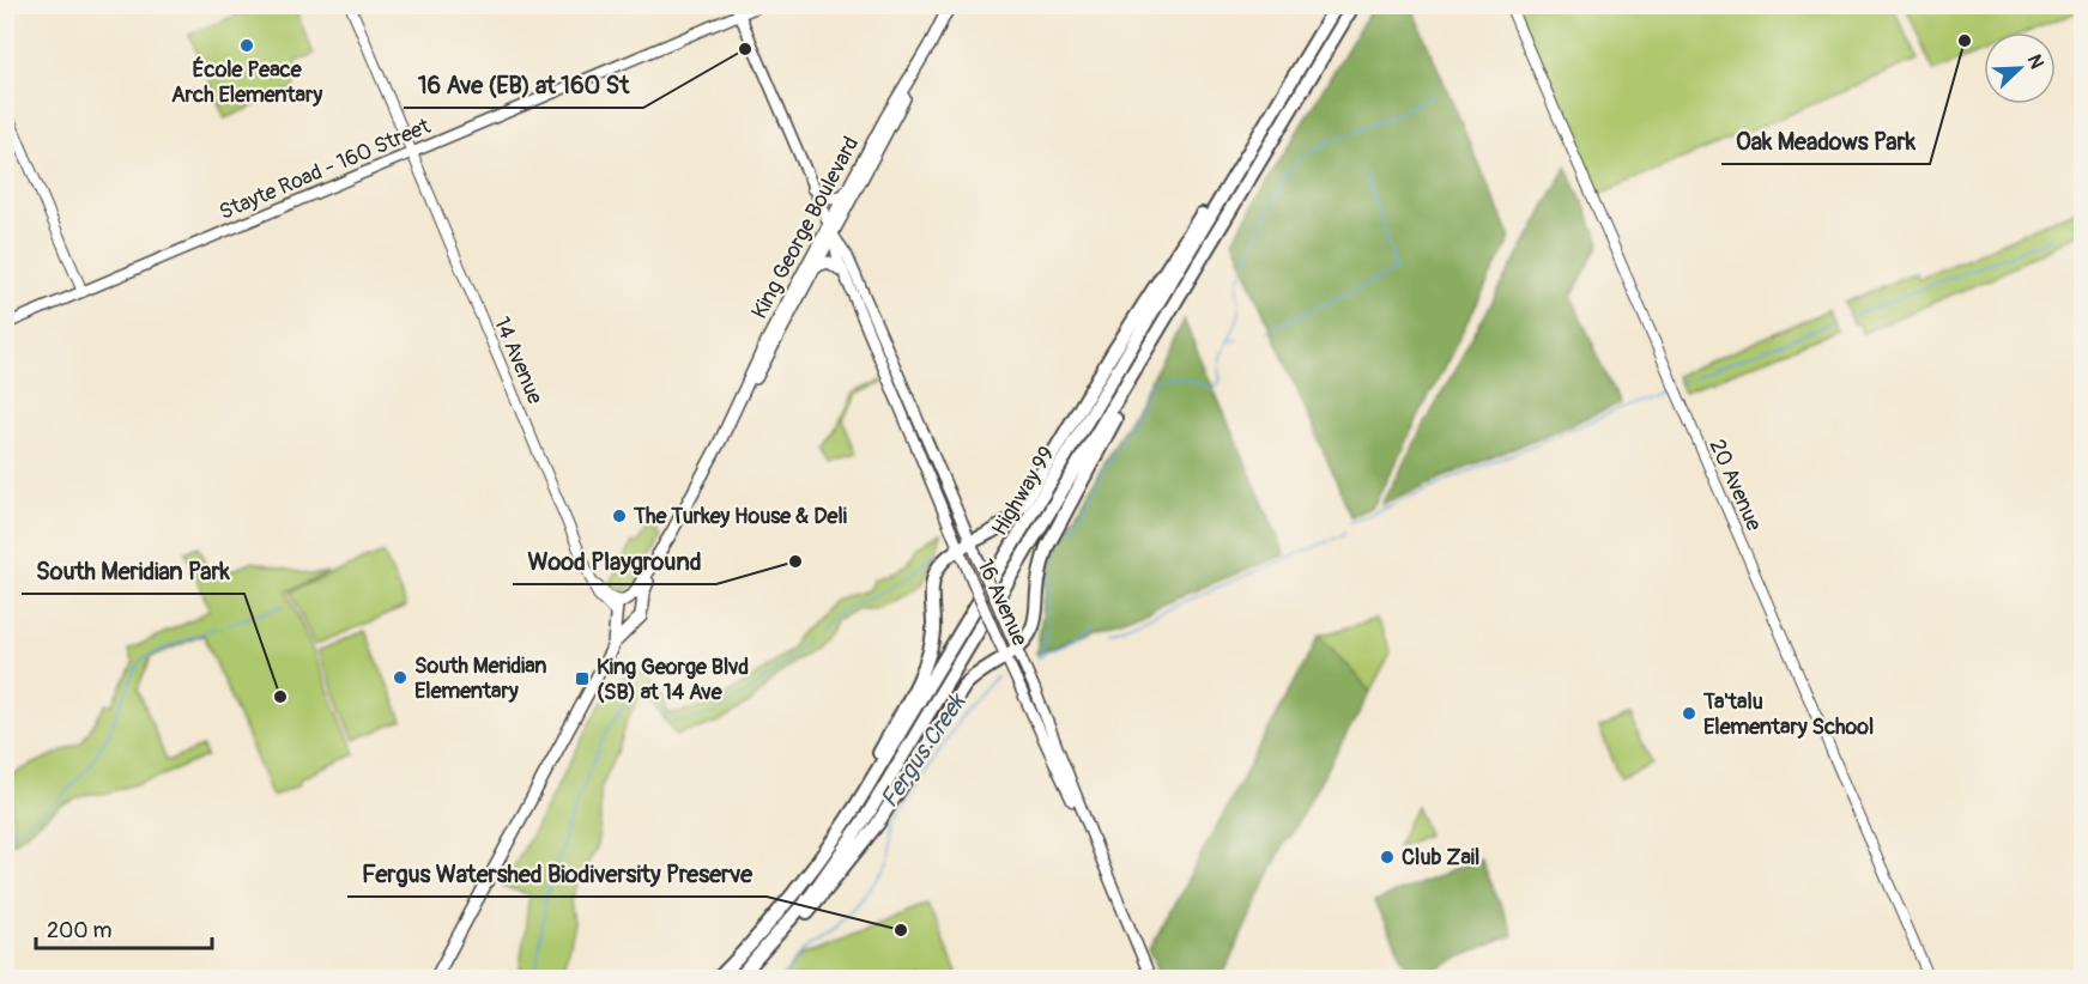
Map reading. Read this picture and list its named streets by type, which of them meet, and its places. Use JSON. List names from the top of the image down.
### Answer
{
  "streets": {
    "highway": ["Highway 99"],
    "main road": ["Stayte Road - 160 Street", "King George Boulevard", "16 Avenue"],
    "street": ["14 Avenue", "20 Avenue"]
  },
  "crossings": [
    ["Stayte Road - 160 Street", "14 Avenue"],
    ["Stayte Road - 160 Street", "16 Avenue"],
    ["King George Boulevard", "14 Avenue"],
    ["King George Boulevard", "16 Avenue"]
  ],
  "water": ["Fergus Creek"],
  "places": {
    "other": [
      "Oak Meadows Park",
      "École Peace Arch Elementary",
      "16 Ave (EB) at 160 St",
      "The Turkey House & Deli",
      "Wood Playground",
      "South Meridian Elementary",
      "South Meridian Park",
      "Ta'talu Elementary School",
      "Club Zail",
      "Fergus Watershed Biodiversity Preserve"
    ],
    "transit": ["King George Blvd (SB) at 14 Ave"]
  },
  "scale_bar": "200 m",
  "north": "top right"
}
